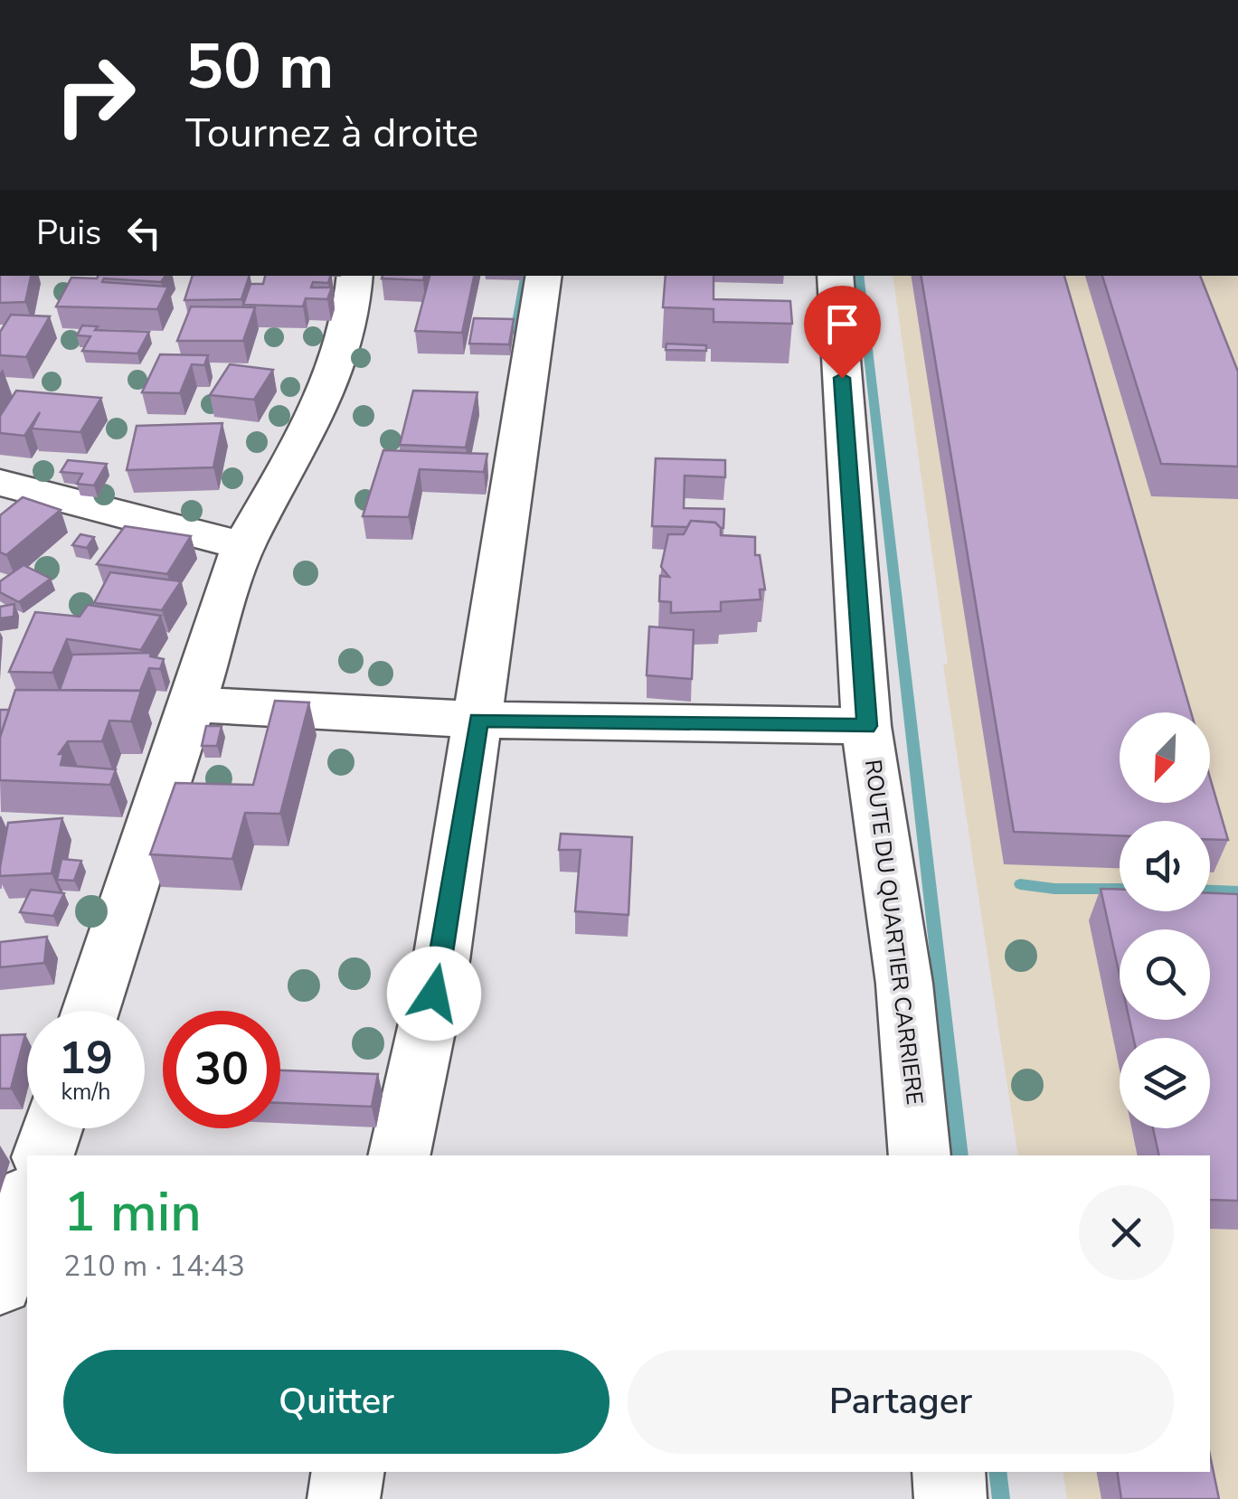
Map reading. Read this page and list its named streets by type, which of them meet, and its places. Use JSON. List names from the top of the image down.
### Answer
{
  "streets": {
    "street": ["ROUTE DU QUARTIER CARRIERE"]
  },
  "north": "bottom left",
  "page": {
    "turn": ["50 m", "Tournez à droite"],
    "then": "Puis",
    "speed": "19 km/h",
    "limit": "30",
    "heading": ["1 min", "210 m · 14:43"],
    "buttons": ["Quitter", "Partager"]
  }
}
